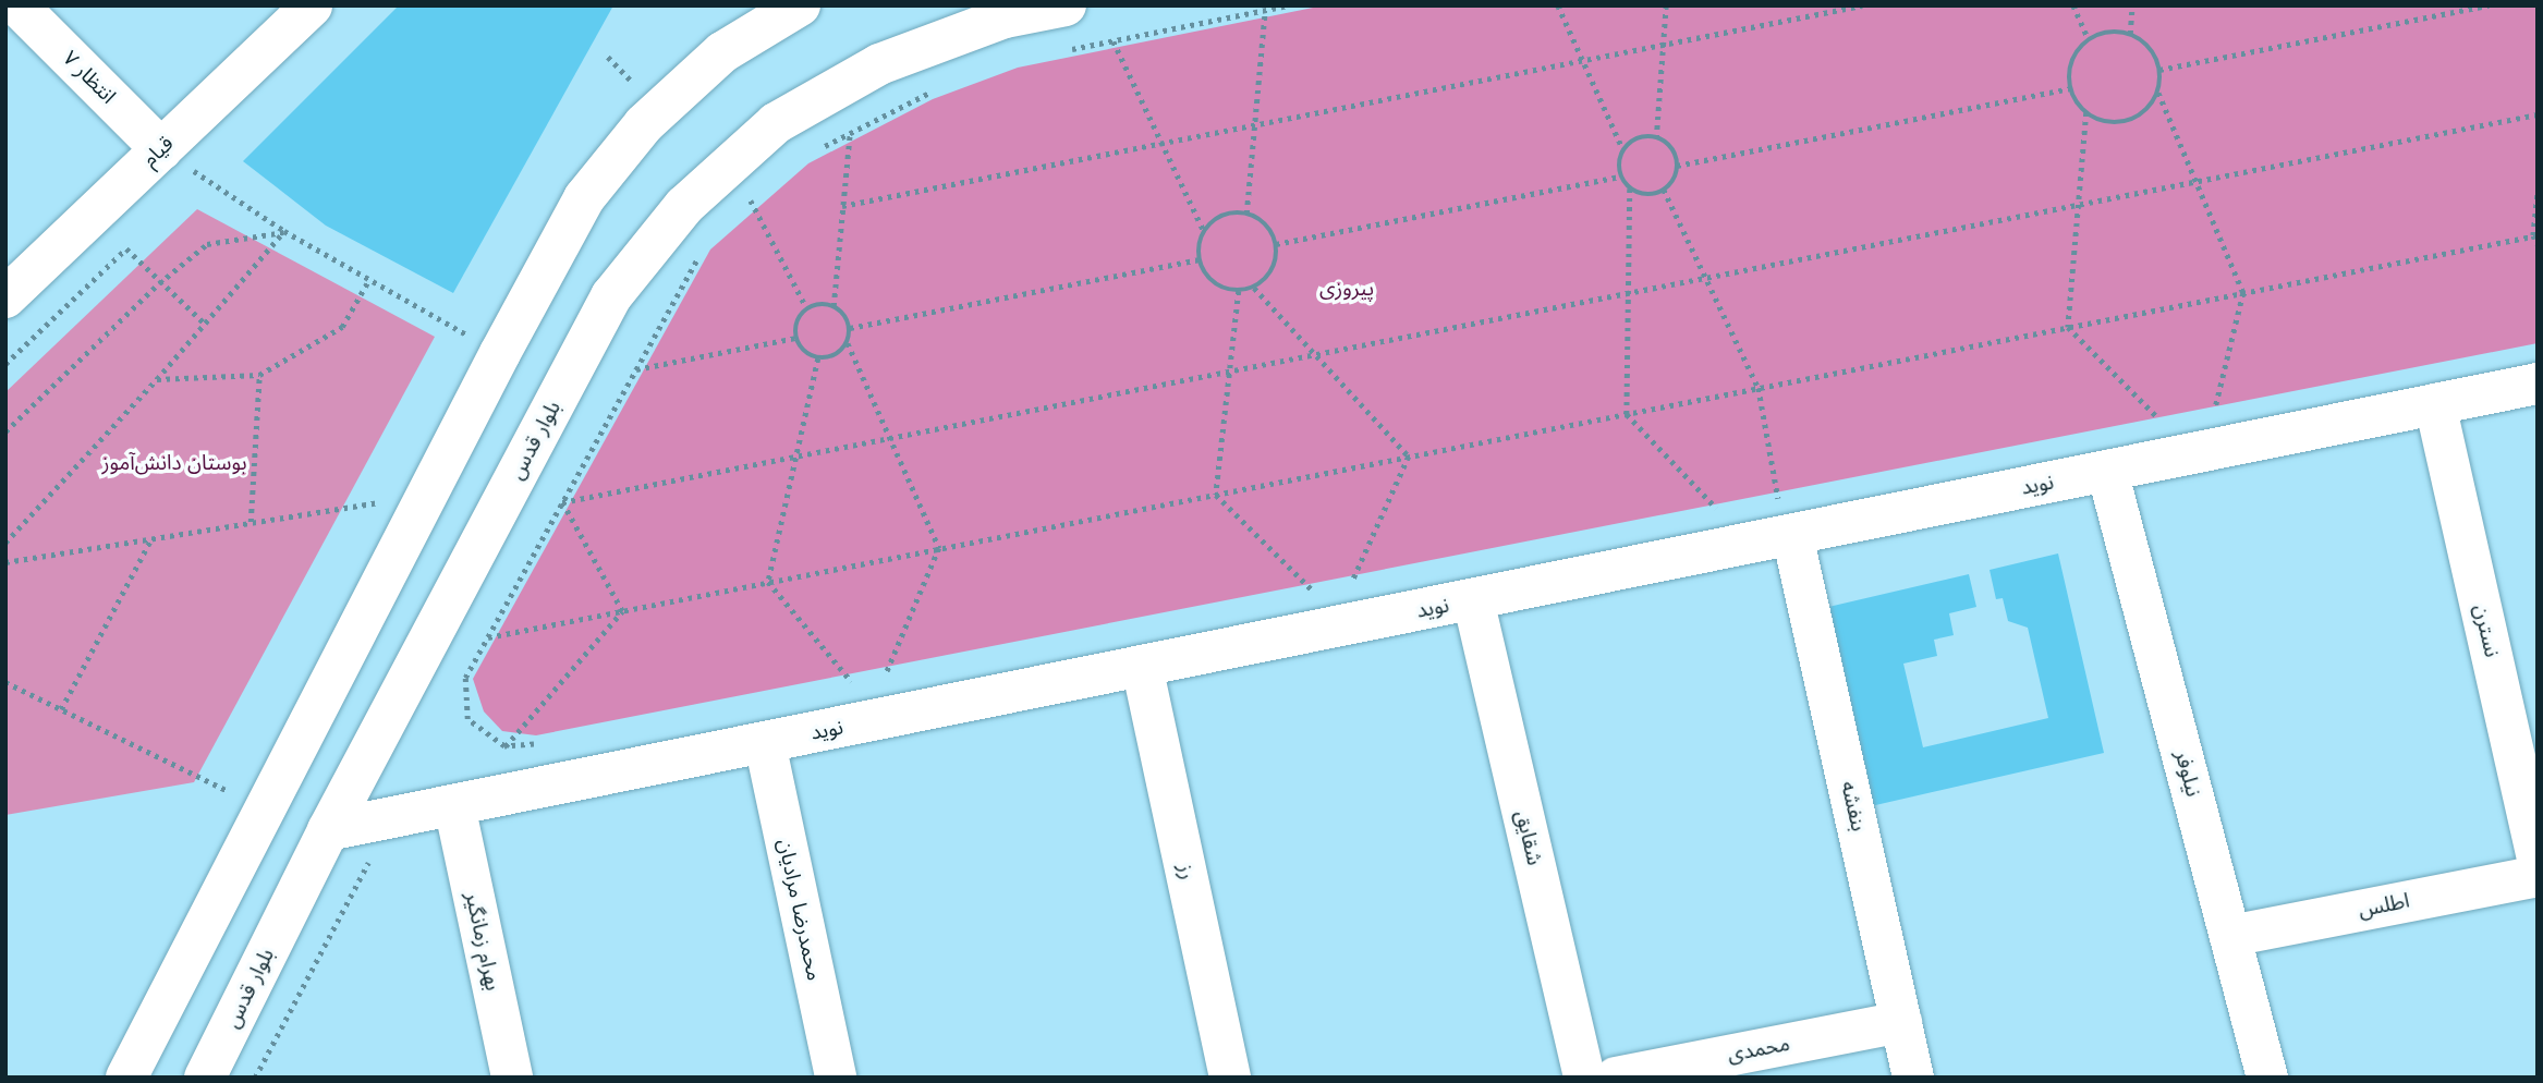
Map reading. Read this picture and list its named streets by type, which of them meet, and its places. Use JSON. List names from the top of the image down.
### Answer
{
  "streets": {
    "street": [
      "انتظار ۷",
      "قیام",
      "بلوار قدس",
      "نوید",
      "نسترن",
      "نیلوفر",
      "بنفشه",
      "شقایق",
      "رز",
      "اطلس",
      "محمدرضا مرادیان",
      "بهرام زمانگیر",
      "محمدی"
    ]
  },
  "crossings": [
    ["انتظار ۷", "قیام"],
    ["بلوار قدس", "نوید"],
    ["نوید", "نسترن"],
    ["نوید", "نیلوفر"],
    ["نوید", "بنفشه"],
    ["نوید", "شقایق"],
    ["نوید", "رز"],
    ["نوید", "محمدرضا مرادیان"],
    ["نوید", "بهرام زمانگیر"],
    ["نیلوفر", "اطلس"],
    ["بنفشه", "محمدی"]
  ],
  "parks": ["پیروزی", "بوستان دانش‌آموز"]
}
